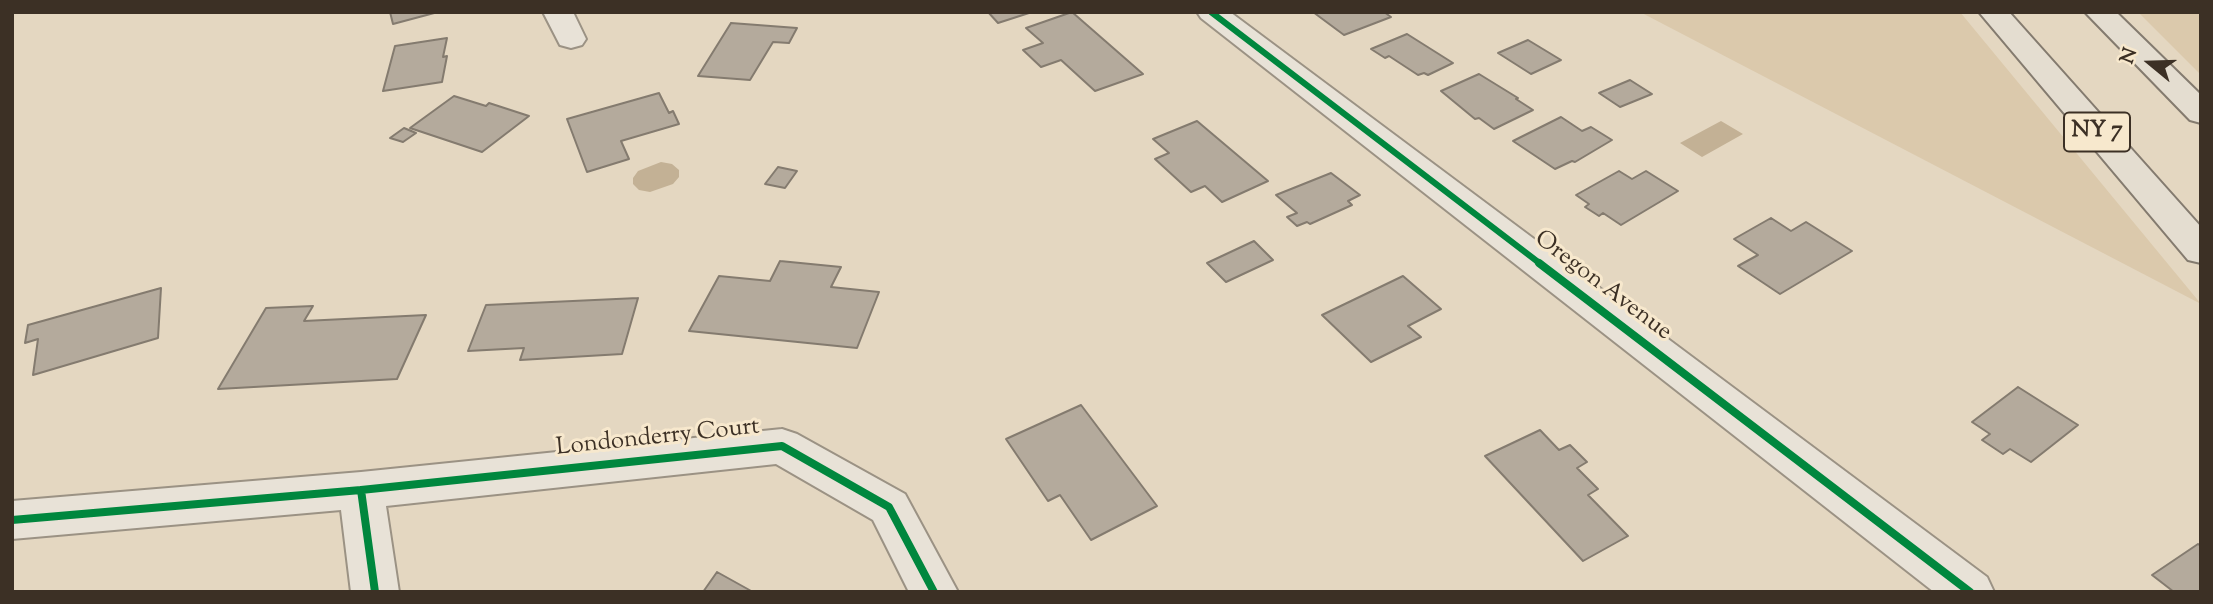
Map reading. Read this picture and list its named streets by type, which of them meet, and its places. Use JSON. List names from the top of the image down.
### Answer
{
  "streets": {
    "highway": ["NY 7"],
    "street": ["Oregon Avenue", "Londonderry Court"]
  },
  "north": "left"
}
